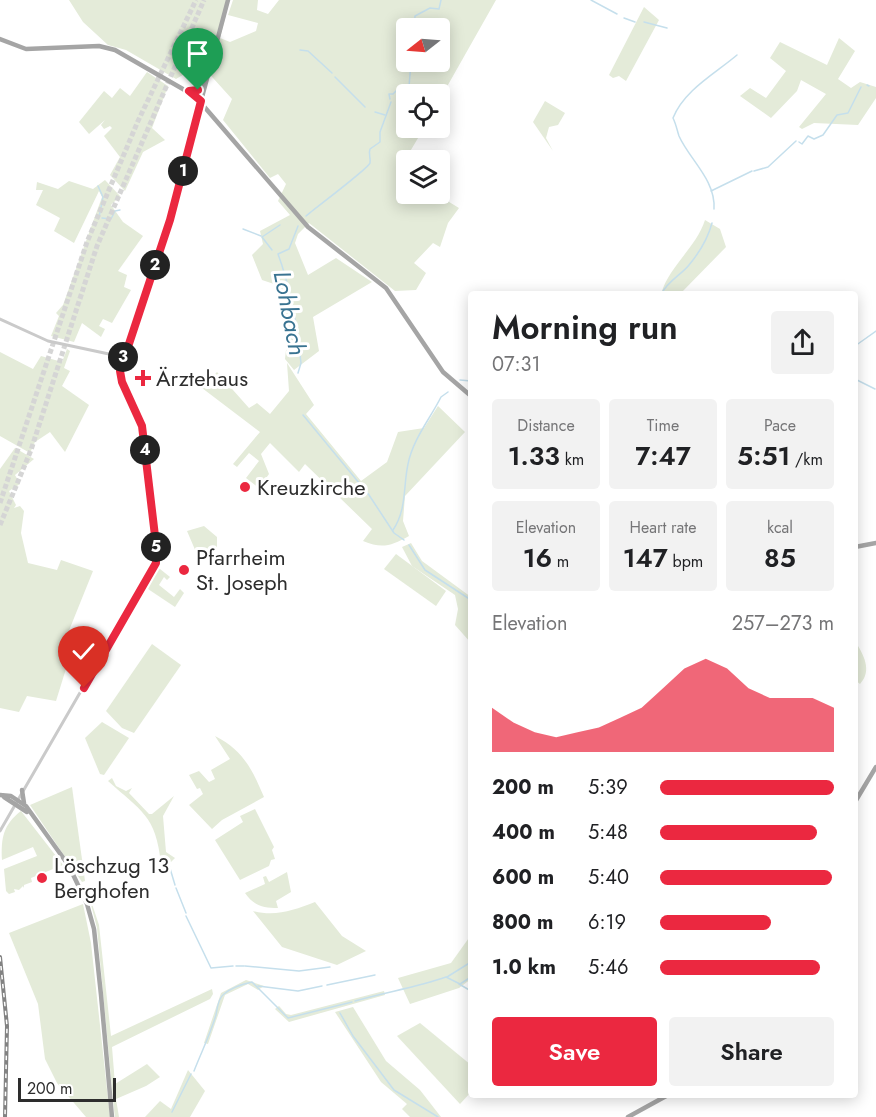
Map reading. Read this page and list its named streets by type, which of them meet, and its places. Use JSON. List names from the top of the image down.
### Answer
{
  "water": ["Lohbach"],
  "places": {
    "health": ["Ärztehaus"],
    "other": ["Kreuzkirche", "Pfarrheim St. Joseph", "Löschzug 13 Berghofen"]
  },
  "scale_bar": "200 m",
  "north": "left",
  "page": {
    "pins": [
      "1",
      "2",
      "3",
      "4",
      "5"
    ],
    "heading": ["Morning run", "07:31"],
    "stats": [
      ["Distance", "1.33 km"],
      ["Time", "7:47"],
      ["Pace", "5:51 /km"],
      ["Elevation", "16 m"],
      ["Heart rate", "147 bpm"],
      ["kcal", "85"]
    ],
    "chart": ["Elevation", "257–273 m"],
    "list": [
      {
        "name": "200 m",
        "note": "5:39"
      },
      {
        "name": "400 m",
        "note": "5:48"
      },
      {
        "name": "600 m",
        "note": "5:40"
      },
      {
        "name": "800 m",
        "note": "6:19"
      },
      {
        "name": "1.0 km",
        "note": "5:46"
      }
    ],
    "buttons": ["Save", "Share"],
    "scale": "200 m"
  }
}
